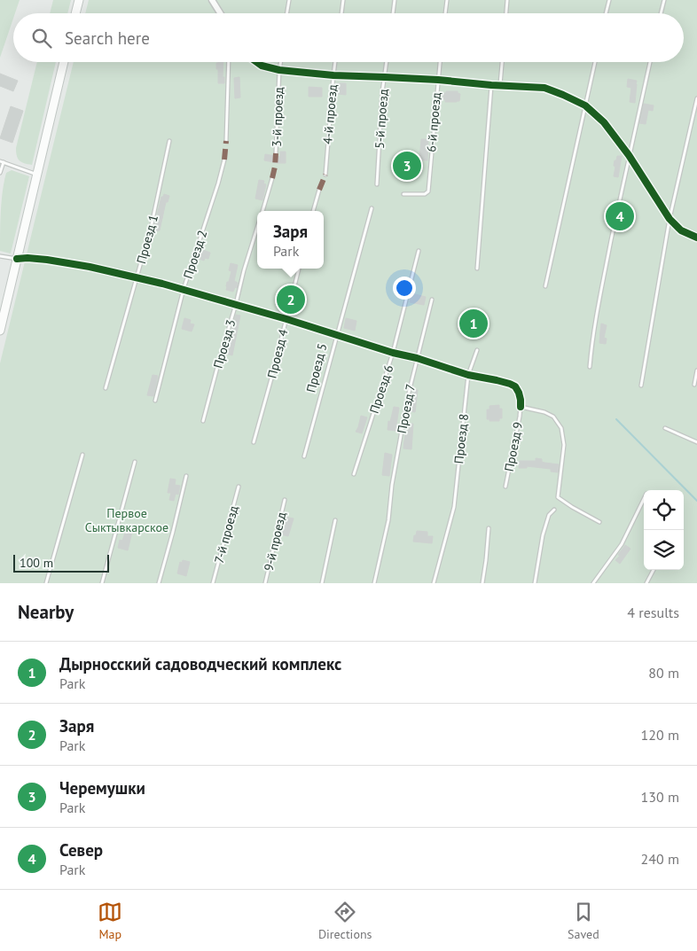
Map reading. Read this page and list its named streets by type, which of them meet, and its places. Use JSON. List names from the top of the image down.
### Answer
{
  "streets": {
    "lane": [
      "4-й проезд",
      "3-й проезд",
      "5-й проезд",
      "6-й проезд",
      "Проезд 1",
      "Проезд 2",
      "Проезд 3",
      "Проезд 4",
      "Проезд 5",
      "Проезд 6",
      "Проезд 7",
      "Проезд 8",
      "Проезд 9",
      "7-й проезд",
      "9-й проезд"
    ]
  },
  "parks": ["Первое Сыктывкарское"],
  "scale_bar": "100 m",
  "page": {
    "search": "Search here",
    "pins": [
      "3",
      "4",
      "2",
      "1"
    ],
    "popup": ["Заря", "Park"],
    "scale": "100 m",
    "heading": ["Nearby", "4 results"],
    "list": [
      {
        "mark": "1",
        "name": "Дырносский садоводческий комплекс",
        "note": "Park",
        "value": "80 m"
      },
      {
        "mark": "2",
        "name": "Заря",
        "note": "Park",
        "value": "120 m"
      },
      {
        "mark": "3",
        "name": "Черемушки",
        "note": "Park",
        "value": "130 m"
      },
      {
        "mark": "4",
        "name": "Север",
        "note": "Park",
        "value": "240 m"
      }
    ],
    "nav": ["Map", "Directions", "Saved"]
  }
}
